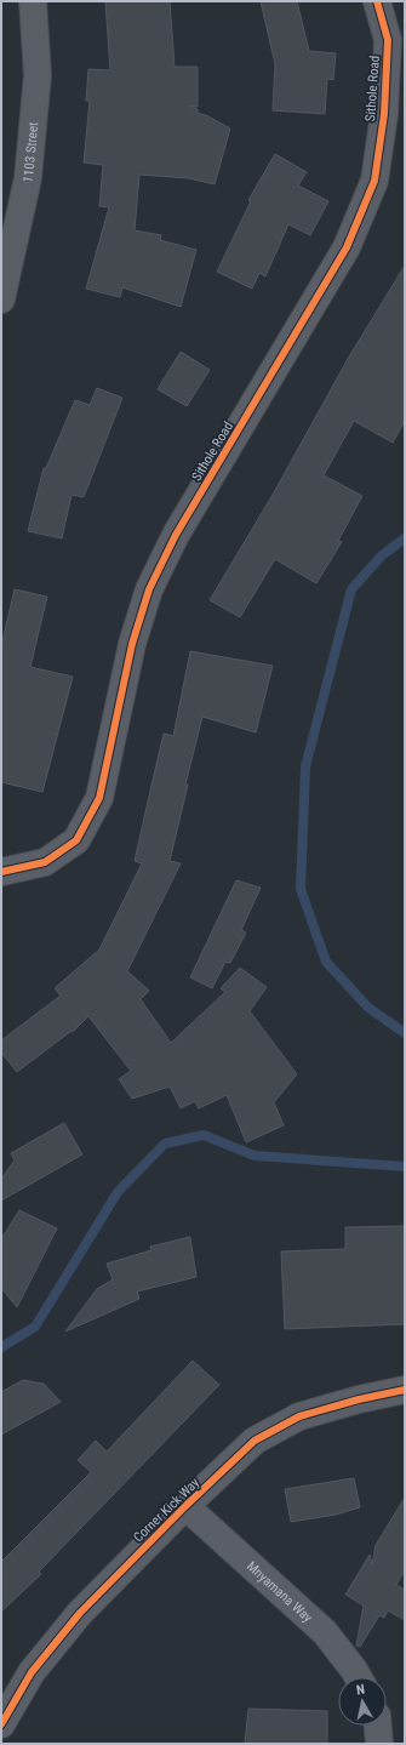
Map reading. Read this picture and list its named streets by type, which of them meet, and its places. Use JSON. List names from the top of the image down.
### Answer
{
  "streets": {
    "street": [
      "Sithole Road",
      "1103 Street",
      "Corner Kick Way",
      "Mnyamana Way"
    ]
  },
  "crossings": [
    ["Corner Kick Way", "Mnyamana Way"]
  ],
  "north": "top"
}
